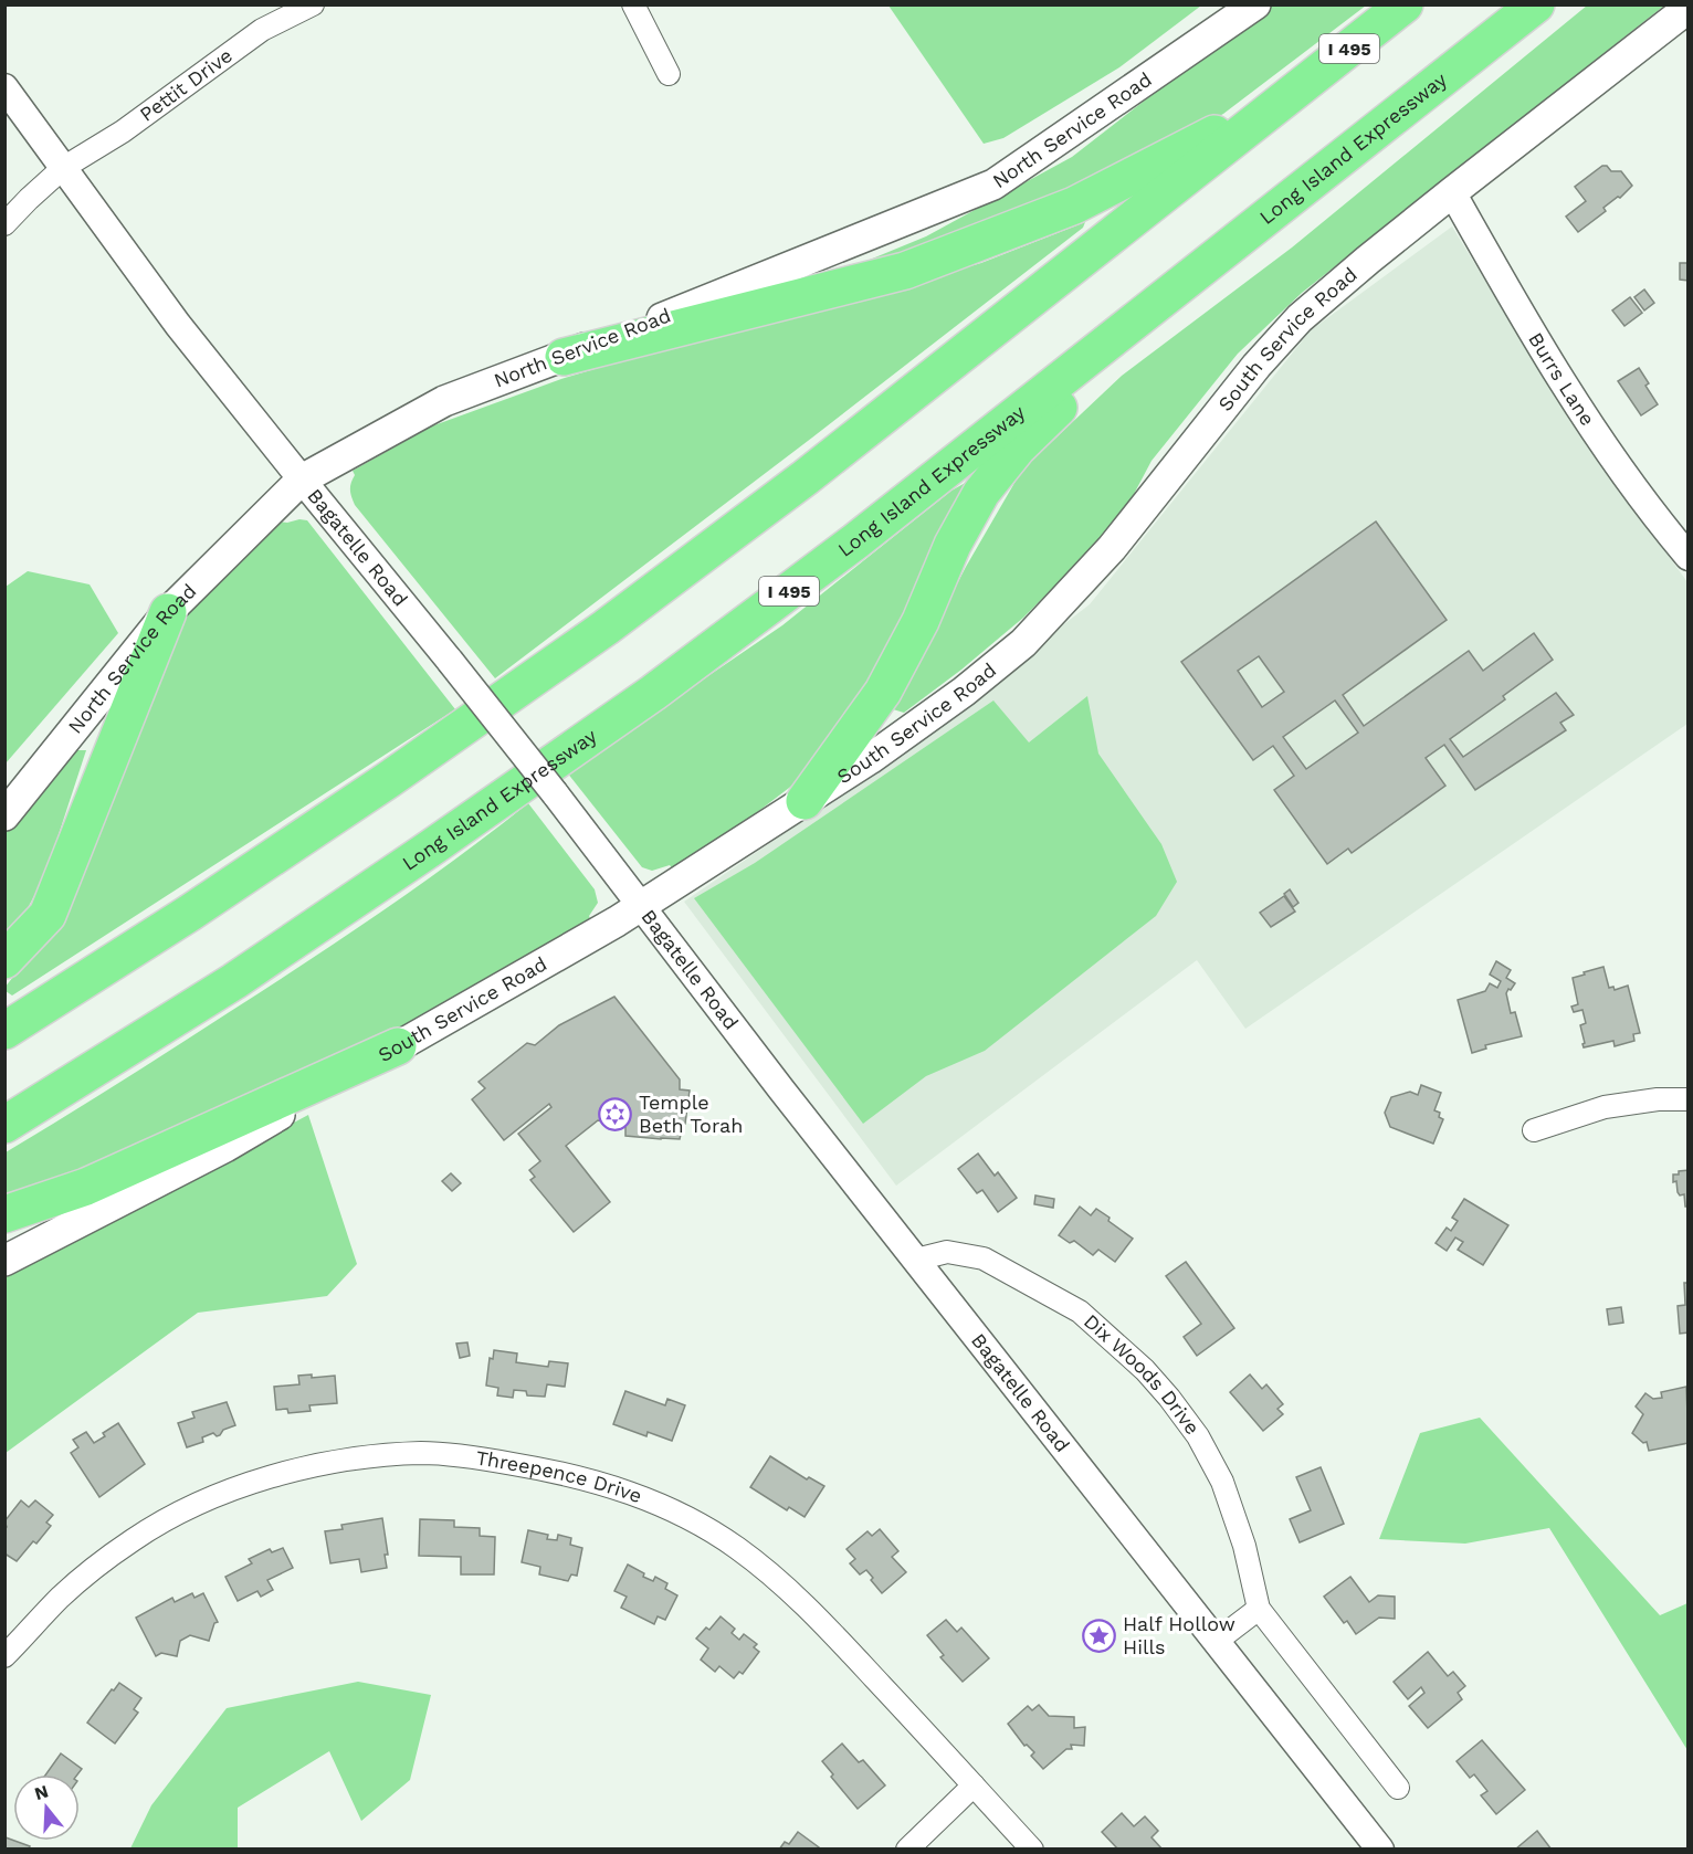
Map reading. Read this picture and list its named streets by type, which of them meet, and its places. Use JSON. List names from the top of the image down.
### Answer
{
  "streets": {
    "highway": ["I 495", "Long Island Expressway"],
    "main road": ["North Service Road", "South Service Road"],
    "street": [
      "Pettit Drive",
      "Burrs Lane",
      "Bagatelle Road",
      "Dix Woods Drive",
      "Threepence Drive"
    ]
  },
  "crossings": [
    ["Pettit Drive", "Bagatelle Road"],
    ["North Service Road", "Bagatelle Road"],
    ["South Service Road", "Burrs Lane"],
    ["South Service Road", "Bagatelle Road"],
    ["Bagatelle Road", "Dix Woods Drive"]
  ],
  "places": {
    "synagogue": ["Temple Beth Torah"],
    "place": ["Half Hollow Hills"]
  },
  "north": "top"
}
